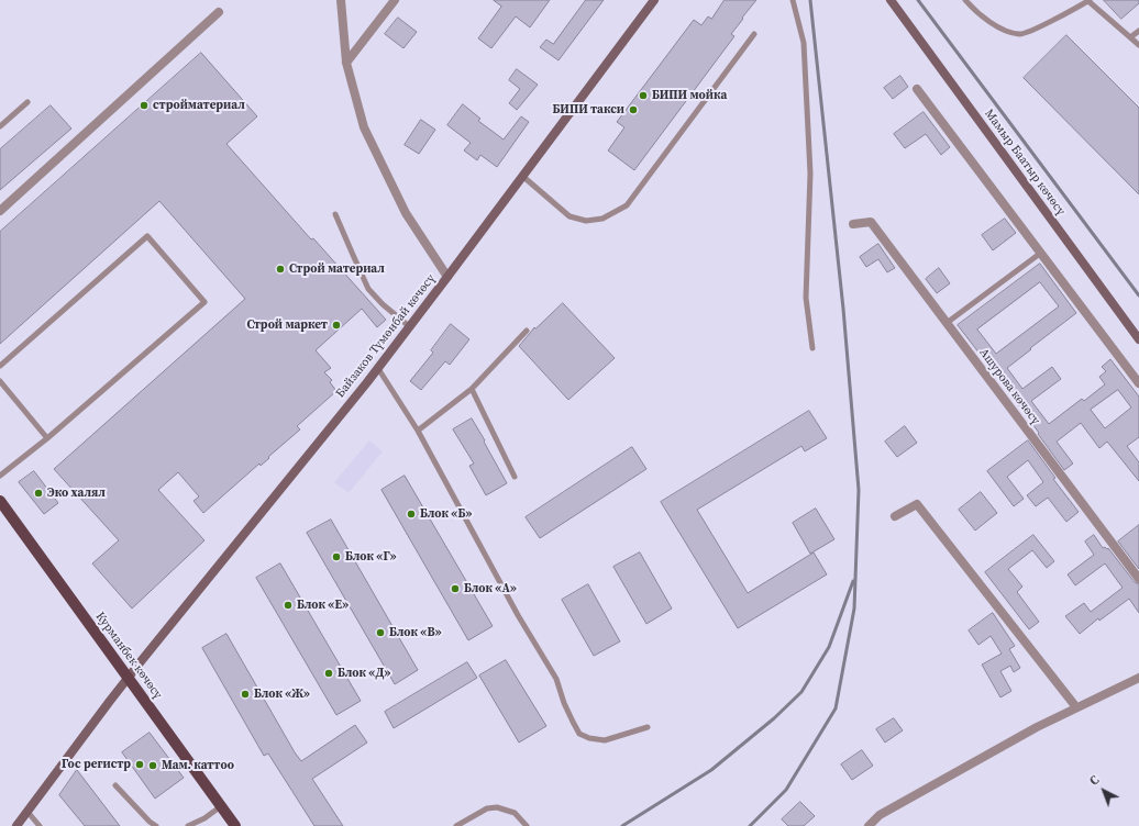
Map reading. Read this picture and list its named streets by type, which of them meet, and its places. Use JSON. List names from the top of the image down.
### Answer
{
  "streets": {
    "main road": ["Мамыр Баатыр көчөсү", "Байзаков Түмөнбай көчөсү", "Курманбек көчөсү"],
    "street": ["Ашурова көчөсү"]
  },
  "crossings": [
    ["Байзаков Түмөнбай көчөсү", "Курманбек көчөсү"]
  ],
  "places": [
    "БИПИ мойка",
    "стройматериал",
    "БИПИ такси",
    "Строй материал",
    "Строй маркет",
    "Эко халял",
    "Блок «Б»",
    "Блок «Г»",
    "Блок «А»",
    "Блок «Е»",
    "Блок «В»",
    "Блок «Д»",
    "Блок «Ж»",
    "Гос регистр",
    "Мам. каттоо"
  ],
  "north": "top left"
}
